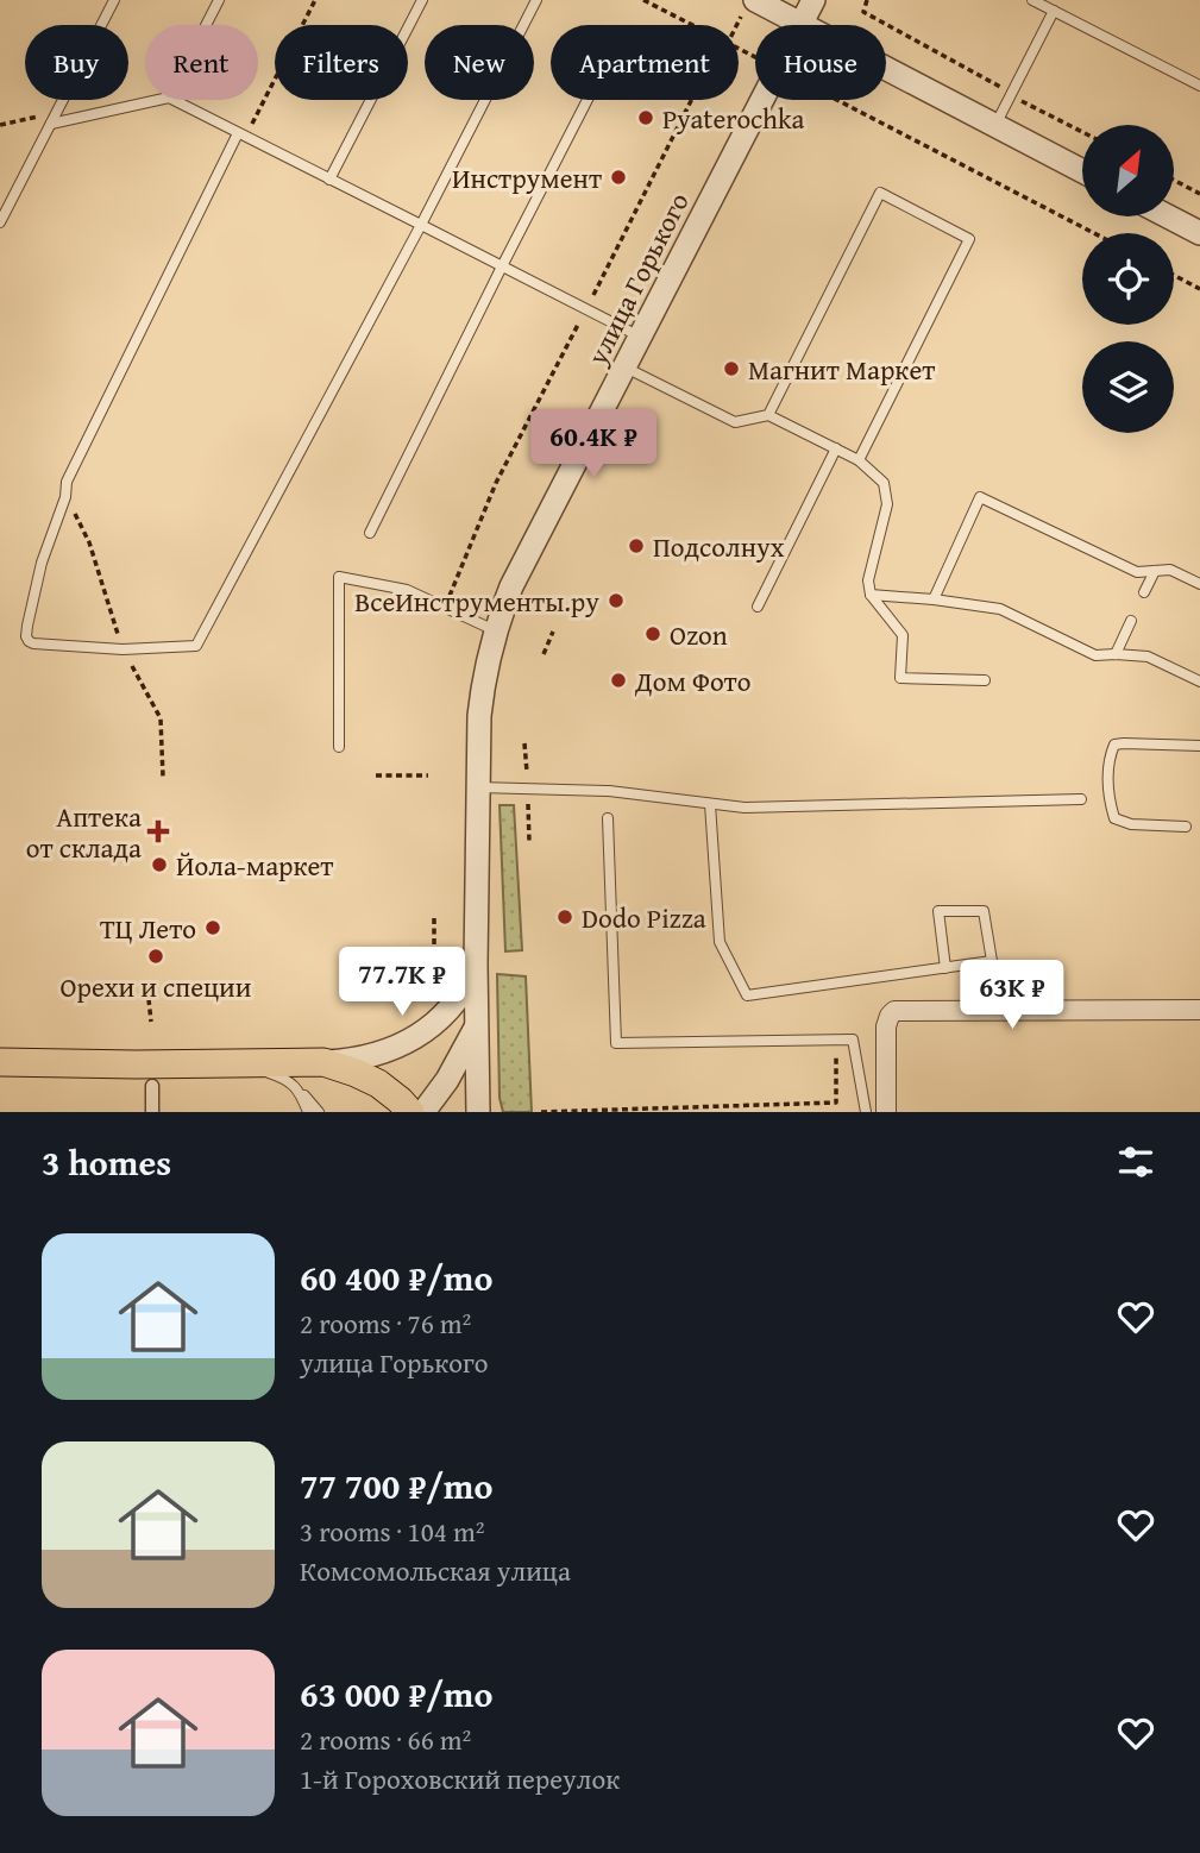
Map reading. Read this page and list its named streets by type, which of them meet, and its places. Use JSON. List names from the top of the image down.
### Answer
{
  "streets": {
    "street": ["улица Горького"]
  },
  "places": {
    "other": [
      "Pyaterochka",
      "Инструмент",
      "Магнит Маркет",
      "Подсолнух",
      "ВсеИнструменты.ру",
      "Ozon",
      "Дом Фото",
      "Йола-маркет",
      "Dodo Pizza",
      "ТЦ Лето",
      "Орехи и специи"
    ],
    "health": ["Аптека от склада"]
  },
  "north": "top right",
  "page": {
    "chip": [
      "Buy",
      "Rent",
      "Filters",
      "New",
      "Apartment",
      "House"
    ],
    "price": ["60.4K ₽", "77.7K ₽", "63K ₽"],
    "heading": "3 homes",
    "list": [
      {
        "name": "60 400 ₽/mo",
        "note": "2 rooms · 76 m² · улица Горького"
      },
      {
        "name": "77 700 ₽/mo",
        "note": "3 rooms · 104 m² · Комсомольская улица"
      },
      {
        "name": "63 000 ₽/mo",
        "note": "2 rooms · 66 m² · 1-й Гороховский переулок"
      }
    ]
  }
}
